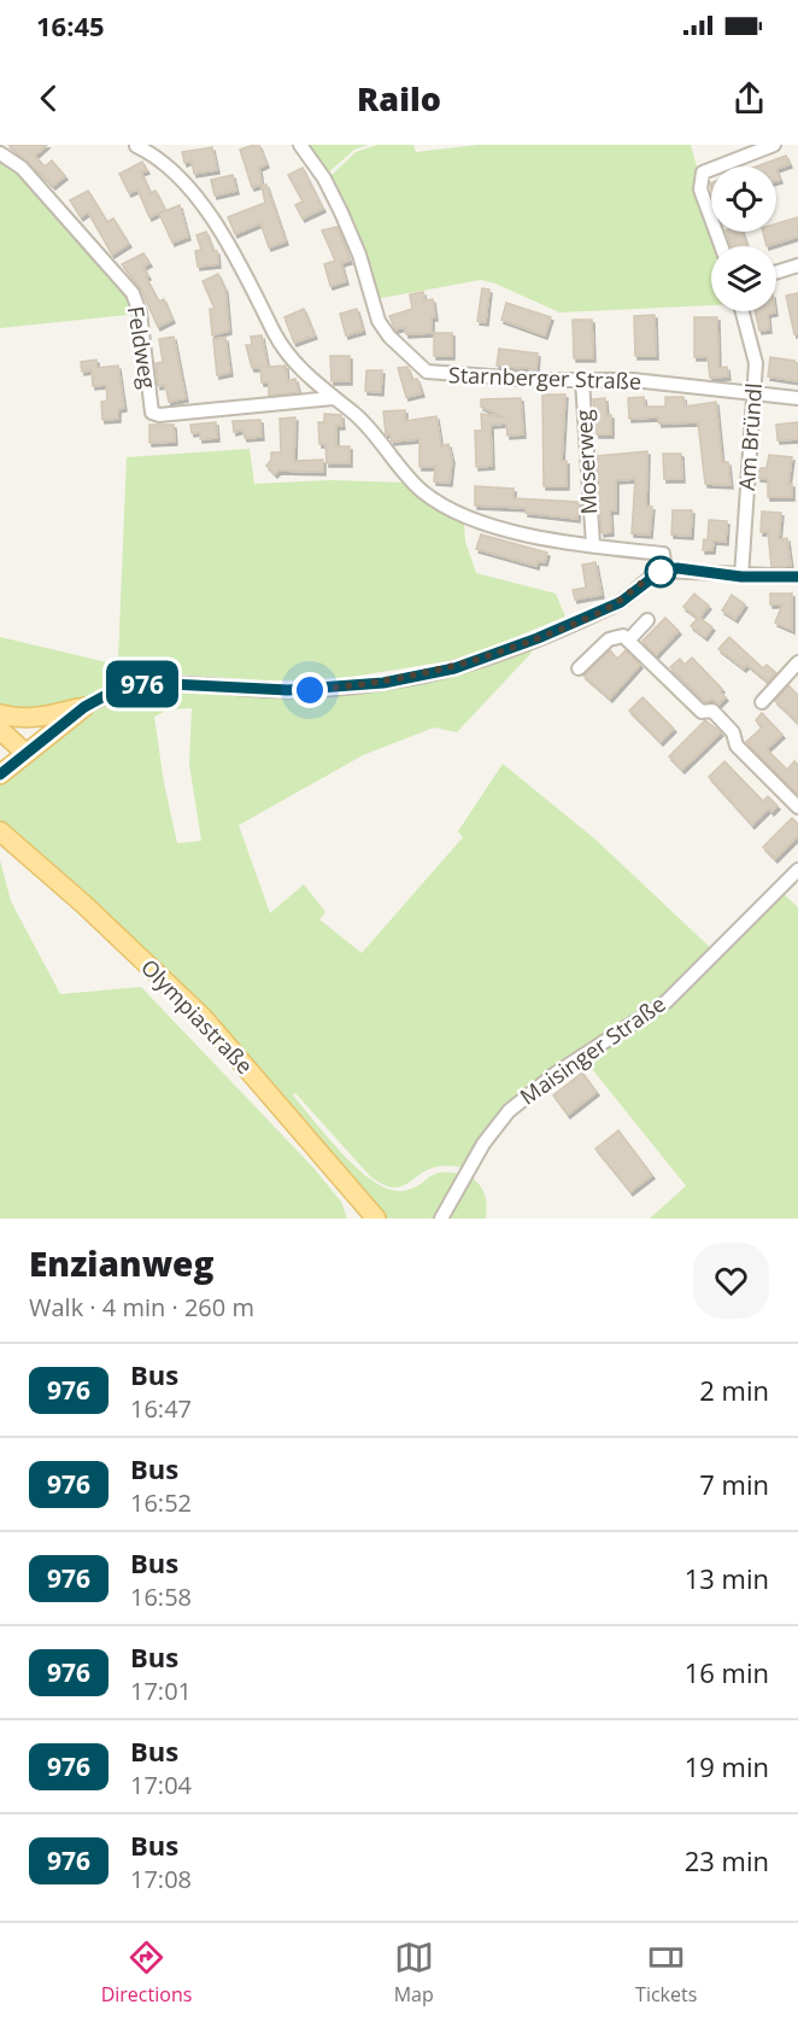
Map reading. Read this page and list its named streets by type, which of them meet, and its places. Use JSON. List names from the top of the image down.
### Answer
{
  "streets": {
    "main road": ["Olympiastraße"],
    "street": [
      "Feldweg",
      "Starnberger Straße",
      "Am Bründl",
      "Moserweg",
      "Maisinger Straße"
    ]
  },
  "crossings": [
    ["Starnberger Straße", "Am Bründl"],
    ["Starnberger Straße", "Moserweg"]
  ],
  "lines": ["bus line 976"],
  "page": {
    "status": "16:45",
    "header": "Railo",
    "on_map": "976",
    "heading": ["Enzianweg", "Walk · 4 min · 260 m"],
    "list": [
      {
        "mark": "976",
        "name": "Bus",
        "note": "16:47",
        "value": "2 min"
      },
      {
        "mark": "976",
        "name": "Bus",
        "note": "16:52",
        "value": "7 min"
      },
      {
        "mark": "976",
        "name": "Bus",
        "note": "16:58",
        "value": "13 min"
      },
      {
        "mark": "976",
        "name": "Bus",
        "note": "17:01",
        "value": "16 min"
      },
      {
        "mark": "976",
        "name": "Bus",
        "note": "17:04",
        "value": "19 min"
      },
      {
        "mark": "976",
        "name": "Bus",
        "note": "17:08",
        "value": "23 min"
      }
    ],
    "tabs": ["Directions", "Map", "Tickets"]
  }
}
